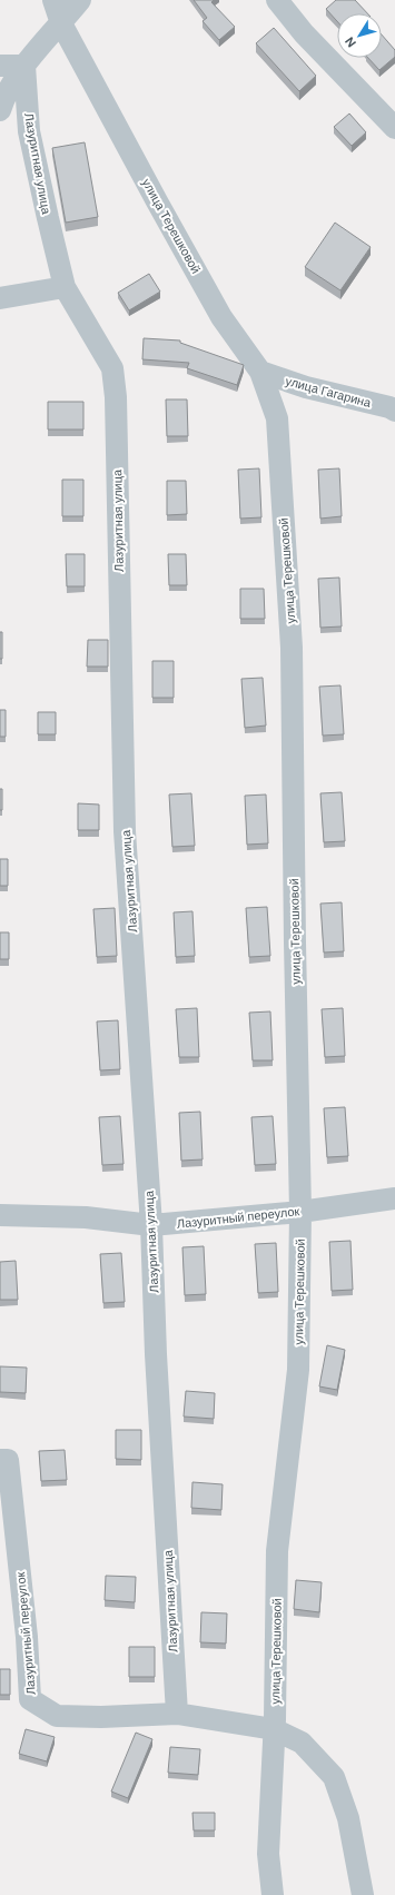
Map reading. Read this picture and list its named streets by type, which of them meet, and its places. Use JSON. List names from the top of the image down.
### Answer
{
  "streets": {
    "street": [
      "Лазуритная улица",
      "улица Терешковой",
      "улица Гагарина",
      "Лазуритный переулок"
    ]
  },
  "crossings": [
    ["Лазуритная улица", "Лазуритный переулок"],
    ["улица Терешковой", "улица Гагарина"],
    ["улица Терешковой", "Лазуритный переулок"]
  ],
  "north": "bottom left"
}
